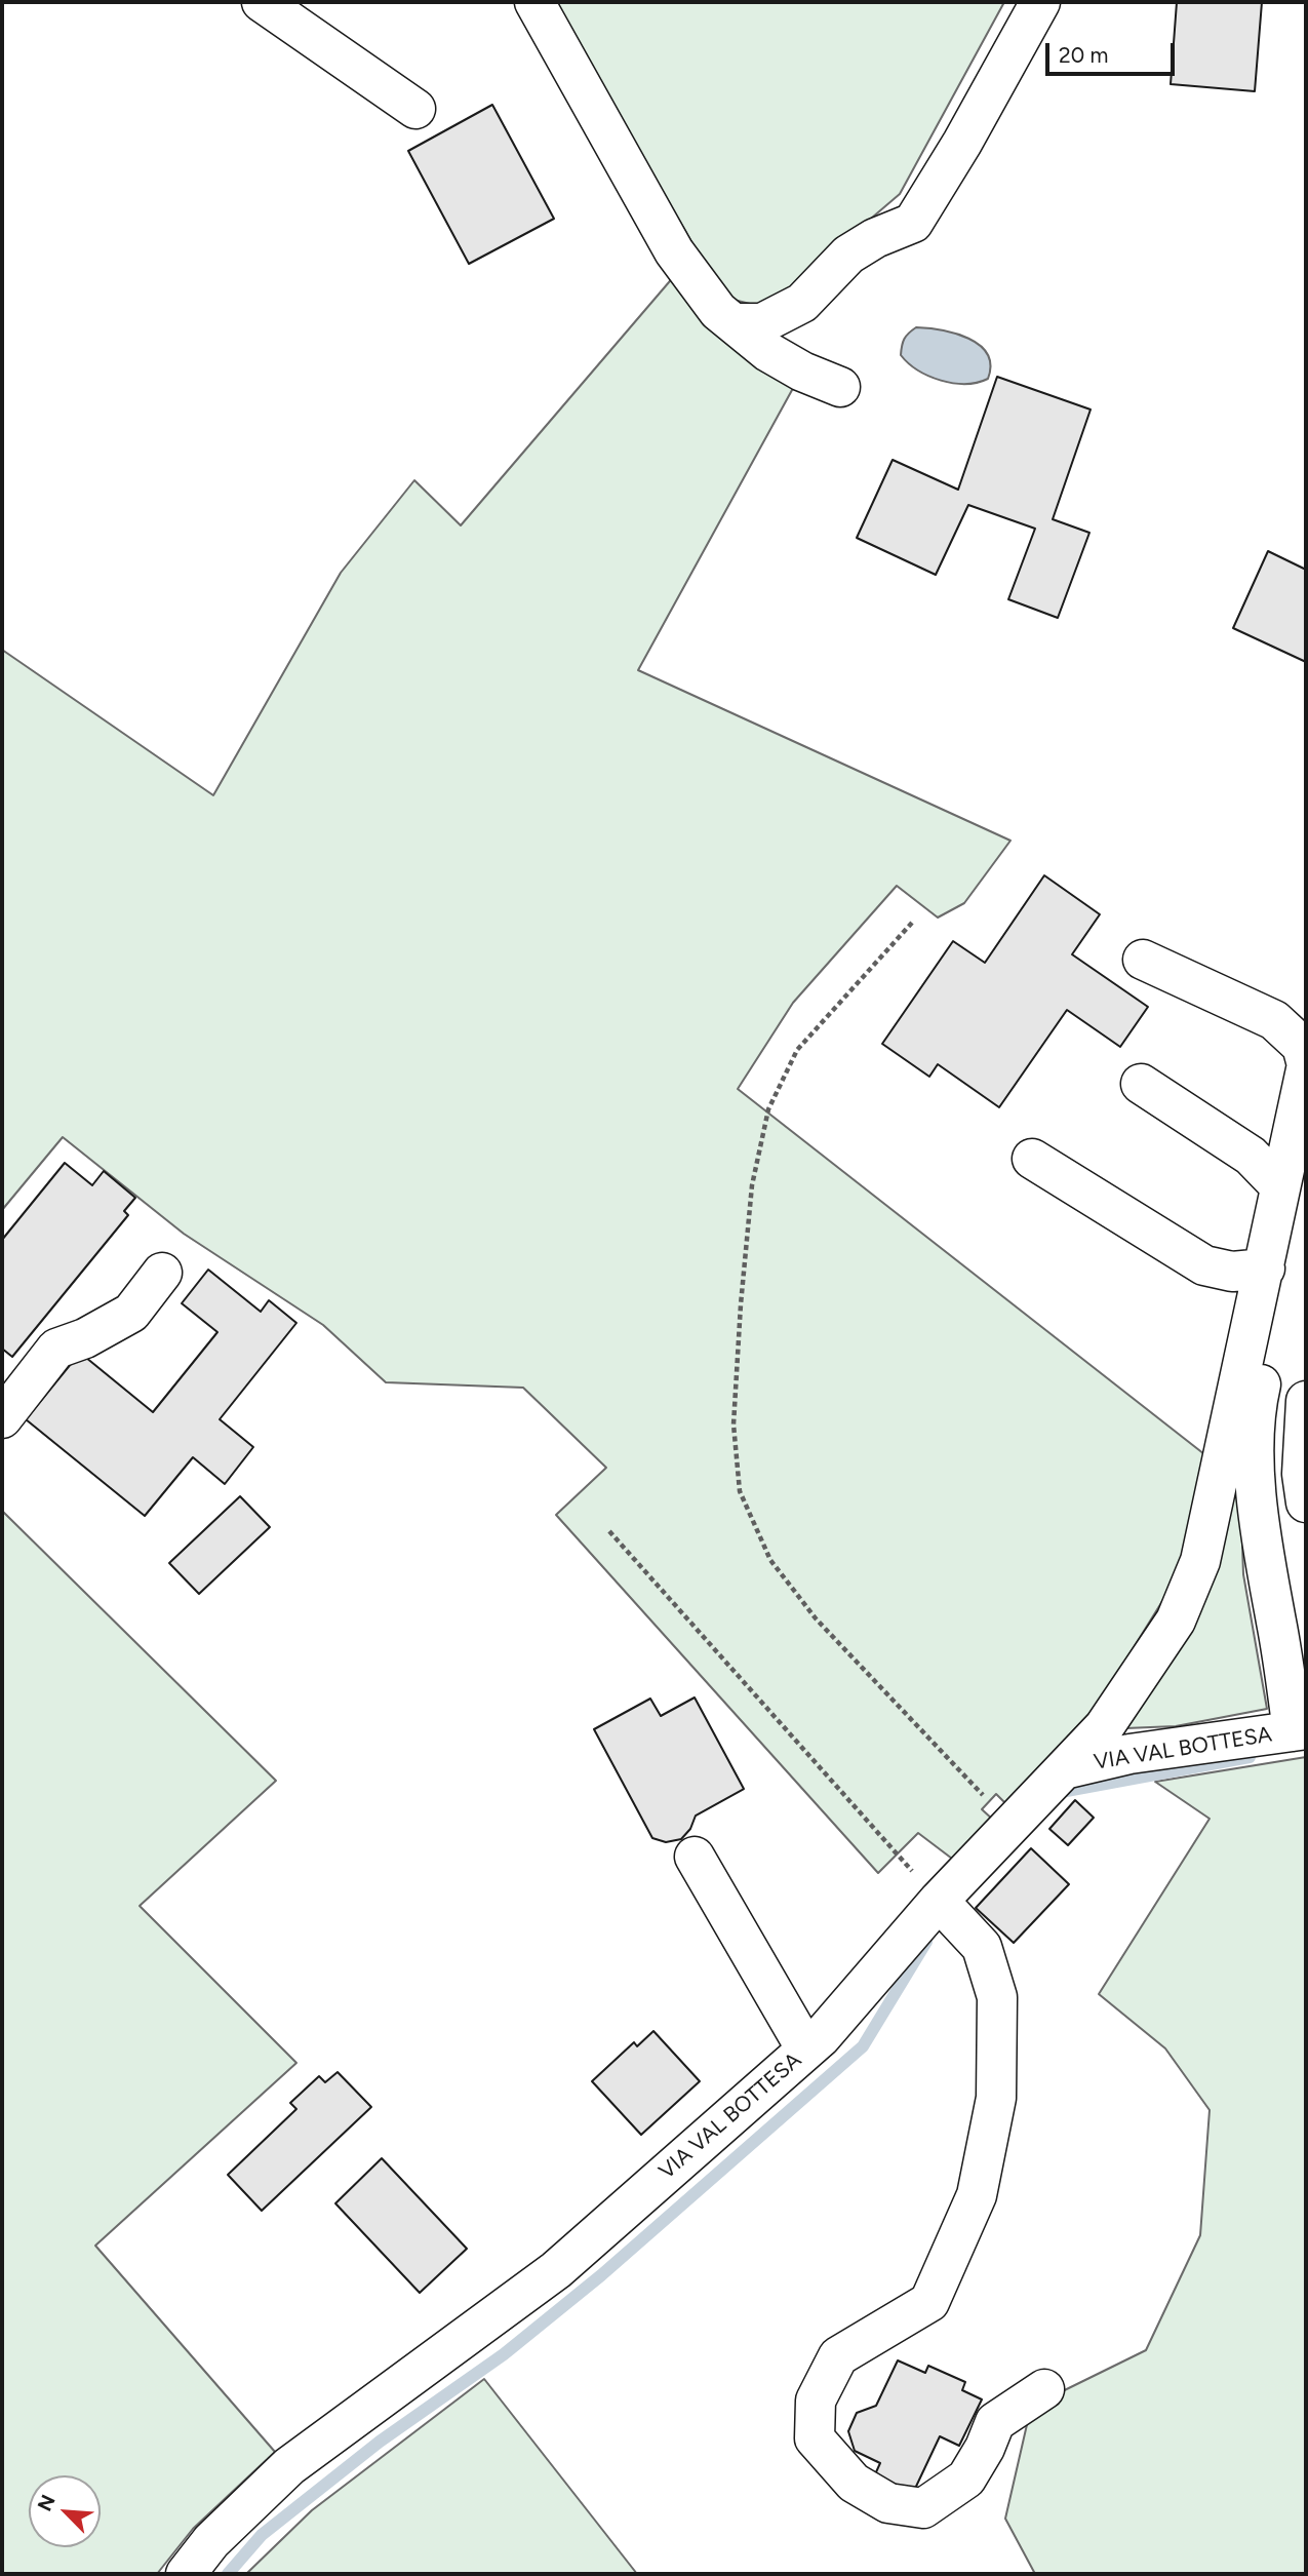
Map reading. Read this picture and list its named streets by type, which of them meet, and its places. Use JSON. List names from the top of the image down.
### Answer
{
  "streets": {
    "street": ["VIA VAL BOTTESA"]
  },
  "scale_bar": "20 m",
  "north": "top left"
}
